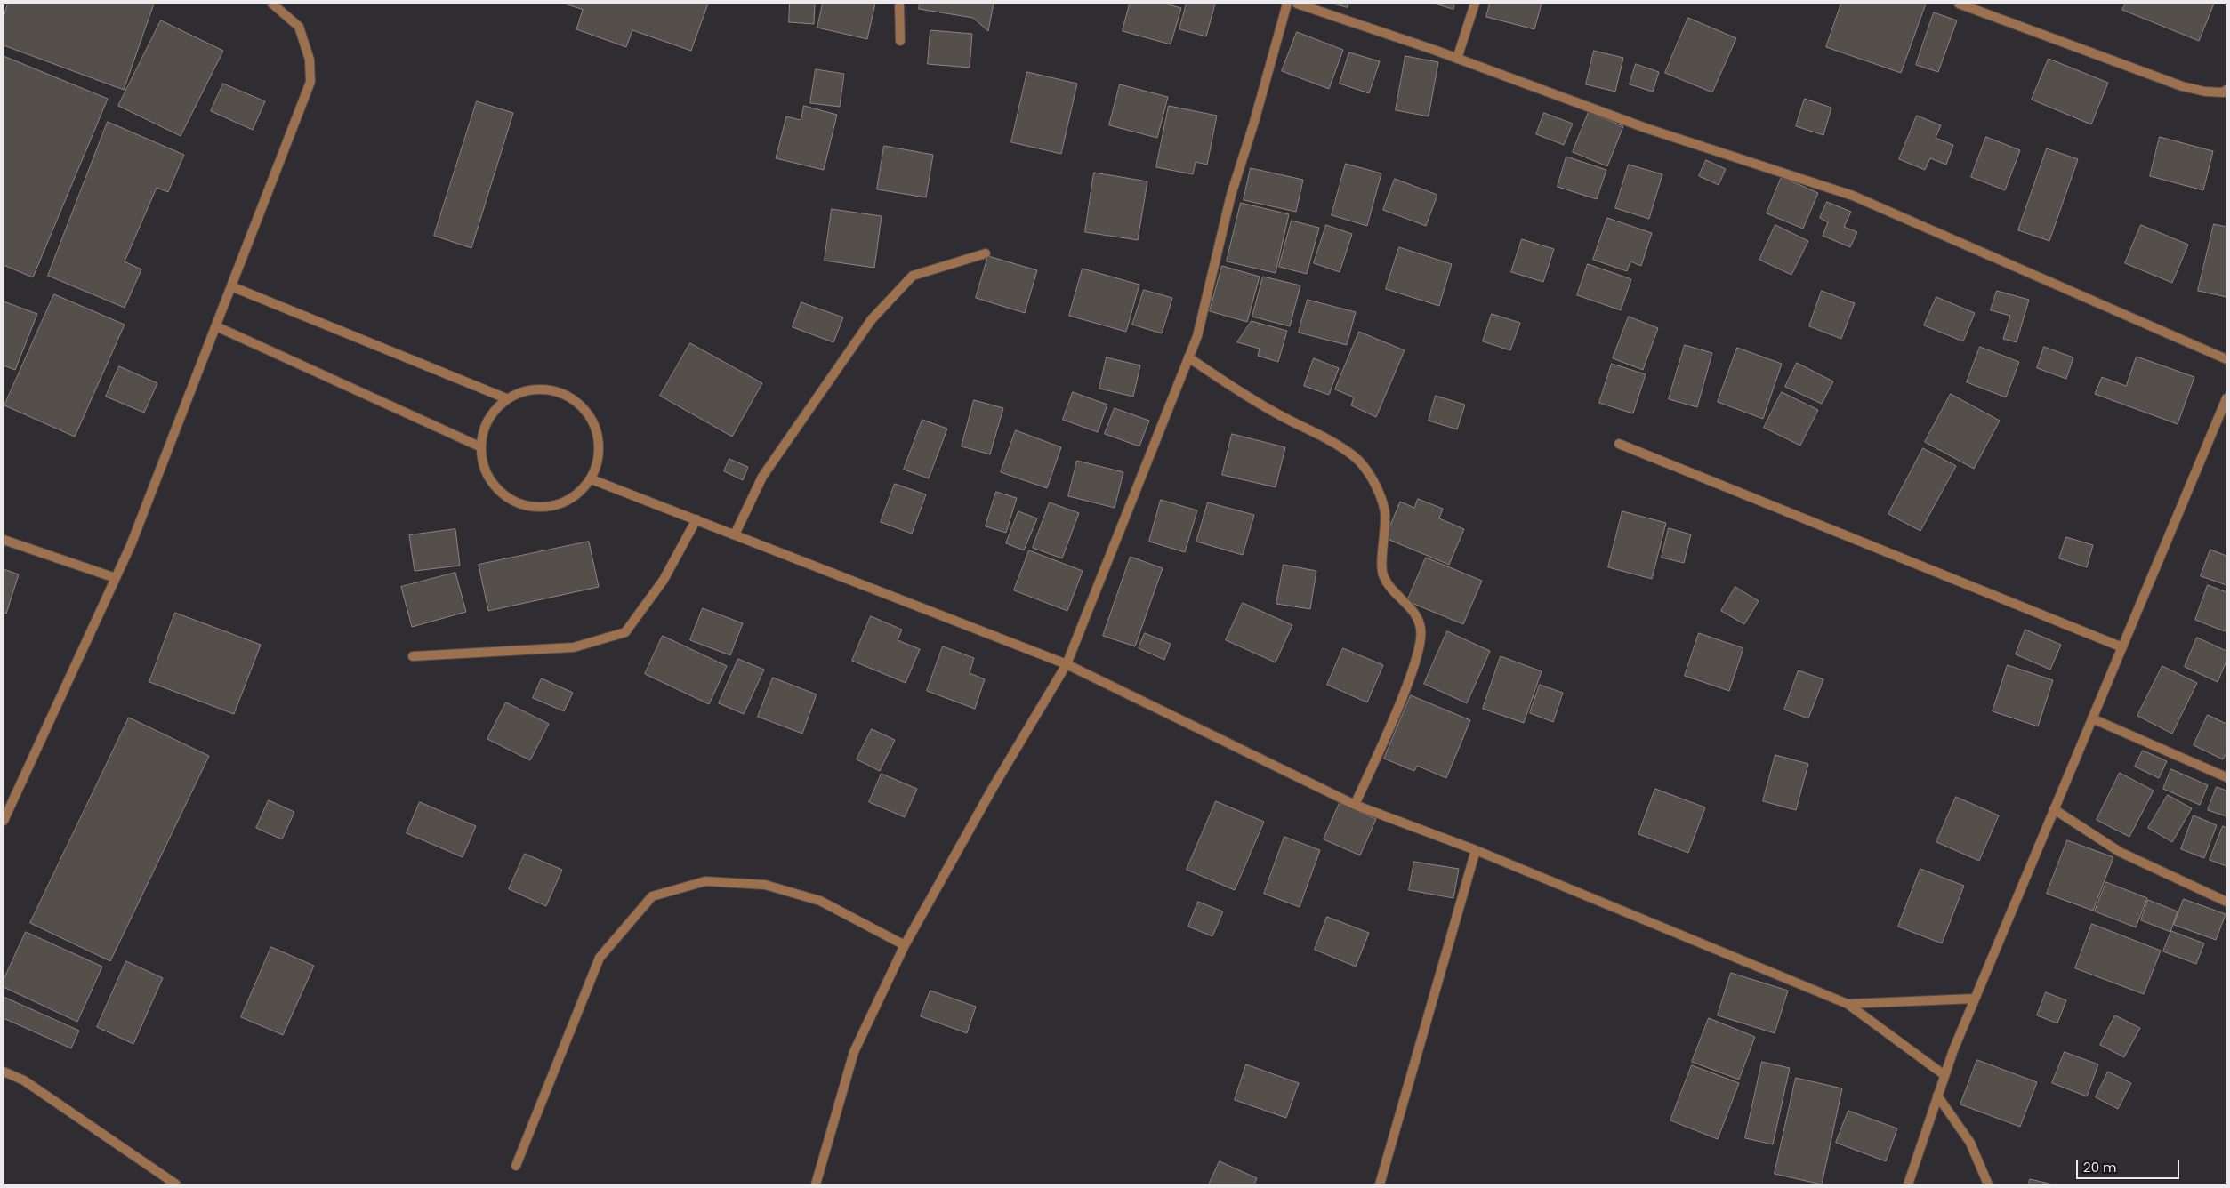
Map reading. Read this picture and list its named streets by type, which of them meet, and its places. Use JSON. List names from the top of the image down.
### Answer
{
  "scale_bar": "20 m"
}
